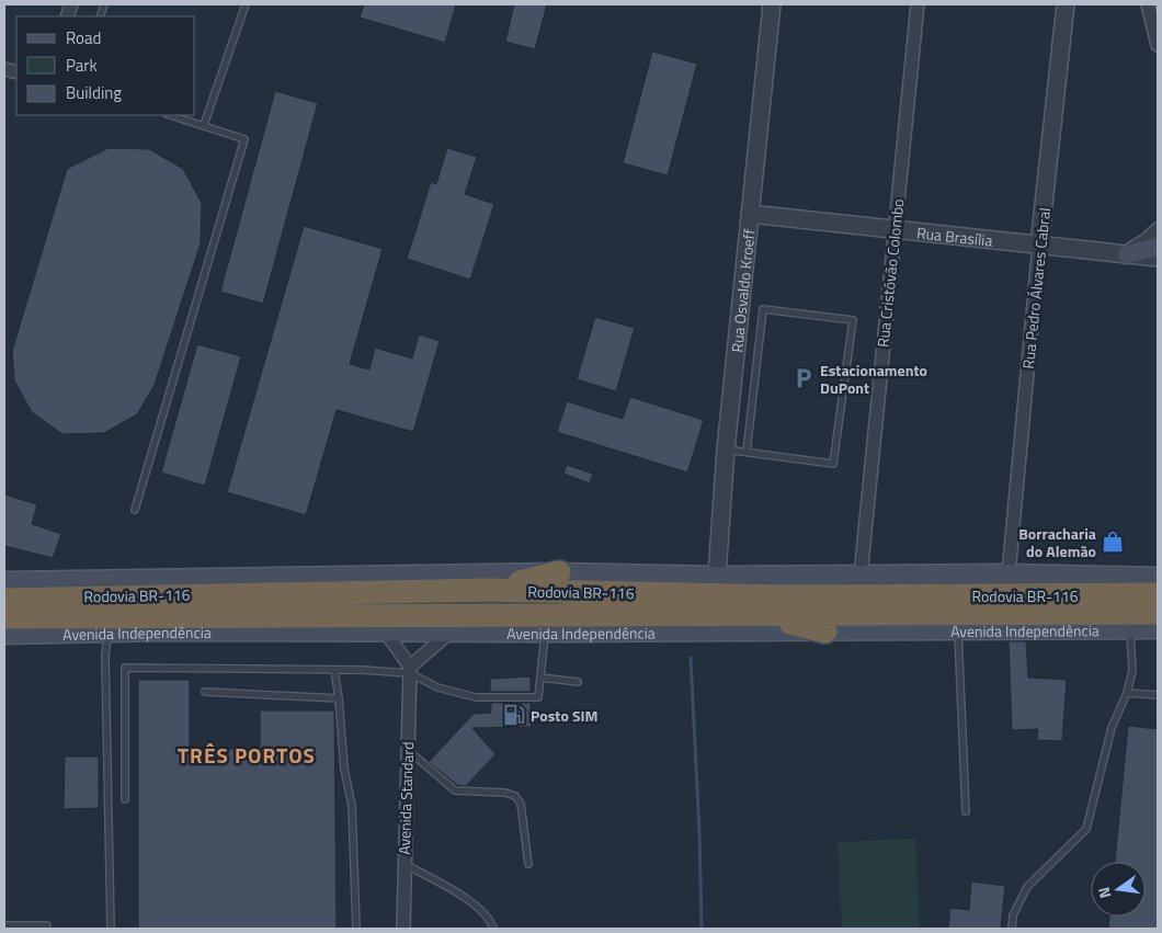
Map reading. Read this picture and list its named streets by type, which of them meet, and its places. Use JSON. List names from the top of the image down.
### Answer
{
  "streets": {
    "highway": ["Rodovia BR-116"],
    "main road": ["Avenida Independência"],
    "street": [
      "Rua Brasília",
      "Rua Cristóvão Colombo",
      "Rua Pedro Álvares Cabral",
      "Rua Osvaldo Kroeff",
      "Avenida Standard"
    ]
  },
  "crossings": [
    ["Rua Brasília", "Rua Cristóvão Colombo"],
    ["Rua Brasília", "Rua Pedro Álvares Cabral"],
    ["Rua Brasília", "Rua Osvaldo Kroeff"],
    ["Rua Cristóvão Colombo", "Rodovia BR-116"],
    ["Rua Pedro Álvares Cabral", "Rodovia BR-116"],
    ["Rua Osvaldo Kroeff", "Rodovia BR-116"]
  ],
  "districts": ["TRÊS PORTOS"],
  "places": {
    "parking": ["Estacionamento DuPont"],
    "shop": ["Borracharia do Alemão"],
    "fuel station": ["Posto SIM"]
  },
  "legend": ["Road", "Park", "Building"],
  "north": "left"
}
